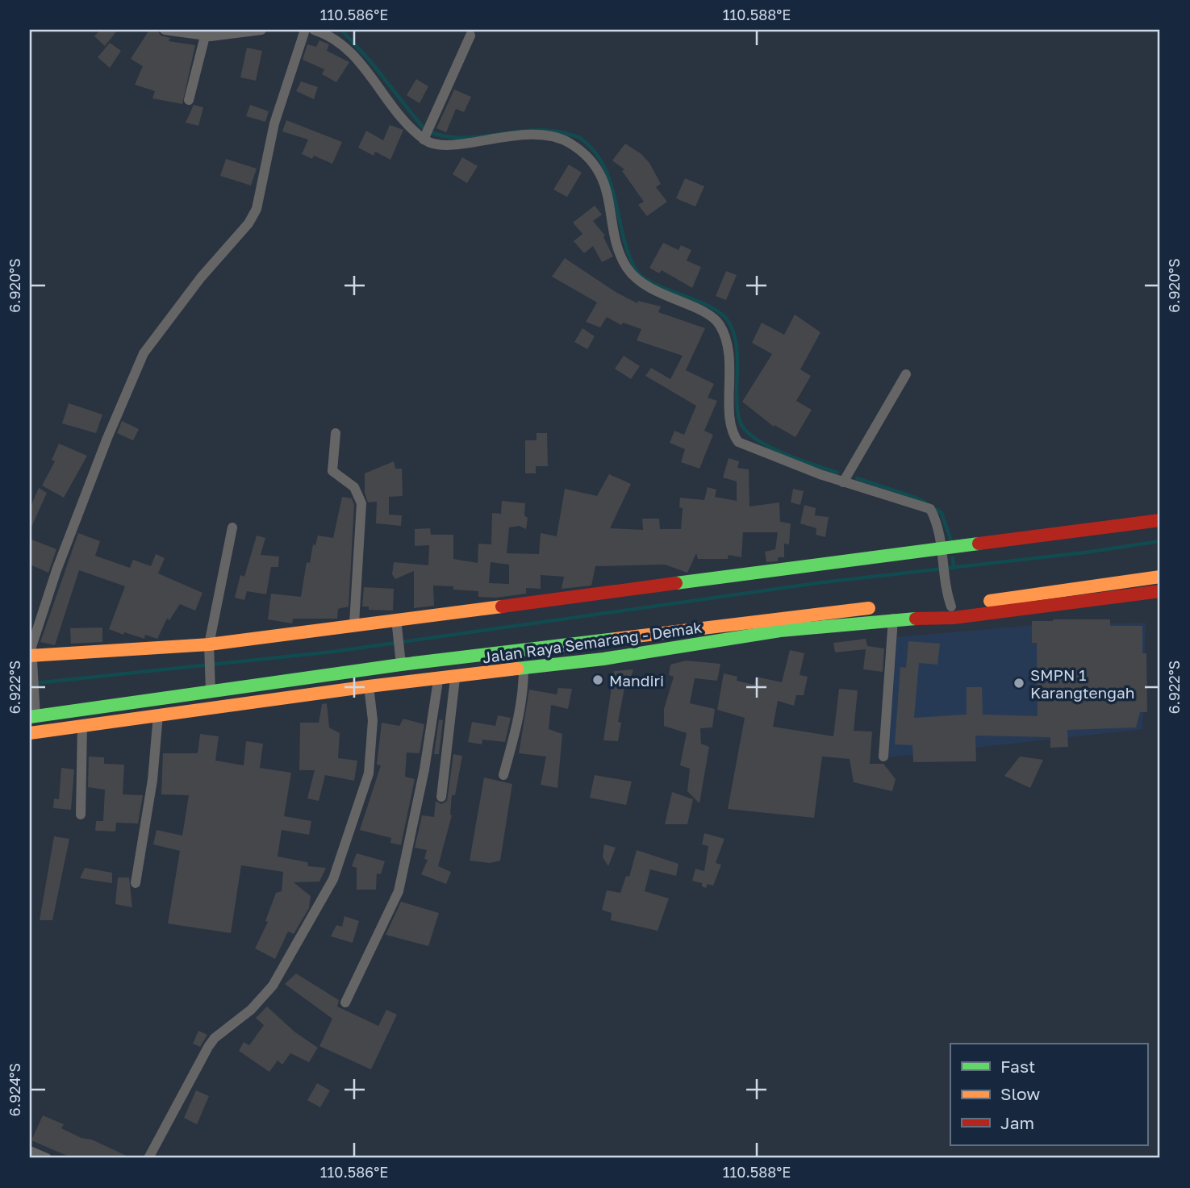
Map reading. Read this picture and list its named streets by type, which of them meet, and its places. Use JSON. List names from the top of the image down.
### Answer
{
  "streets": {
    "main road": ["Jalan Raya Semarang - Demak"]
  },
  "places": ["Mandiri", "SMPN 1 Karangtengah"],
  "legend": ["Fast", "Slow", "Jam"],
  "coordinates": [
    "110.586°E",
    "110.588°E",
    "6.920°S",
    "6.922°S",
    "6.924°S"
  ]
}
